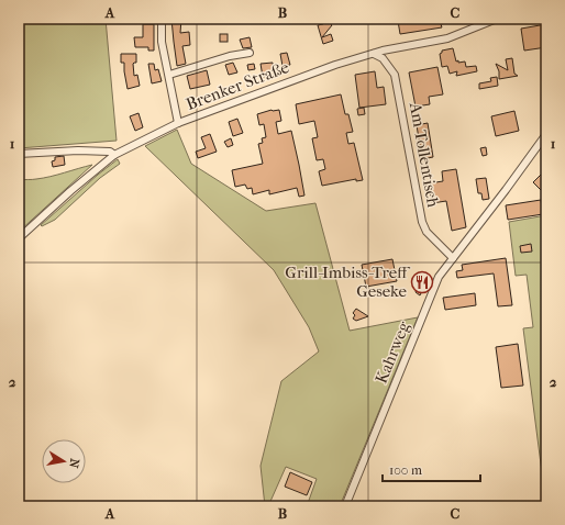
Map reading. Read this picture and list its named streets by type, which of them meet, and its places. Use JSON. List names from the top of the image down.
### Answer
{
  "streets": {
    "street": ["Brenker Straße", "Am Tollentisch", "Kahrweg"]
  },
  "crossings": [
    ["Brenker Straße", "Am Tollentisch"],
    ["Am Tollentisch", "Kahrweg"]
  ],
  "places": {
    "restaurant": ["Grill-Imbiss-Treff Geseke"]
  },
  "scale_bar": "100 m",
  "north": "right",
  "grid": {
    "columns": ["A", "B", "C"],
    "rows": ["1", "2"]
  }
}
